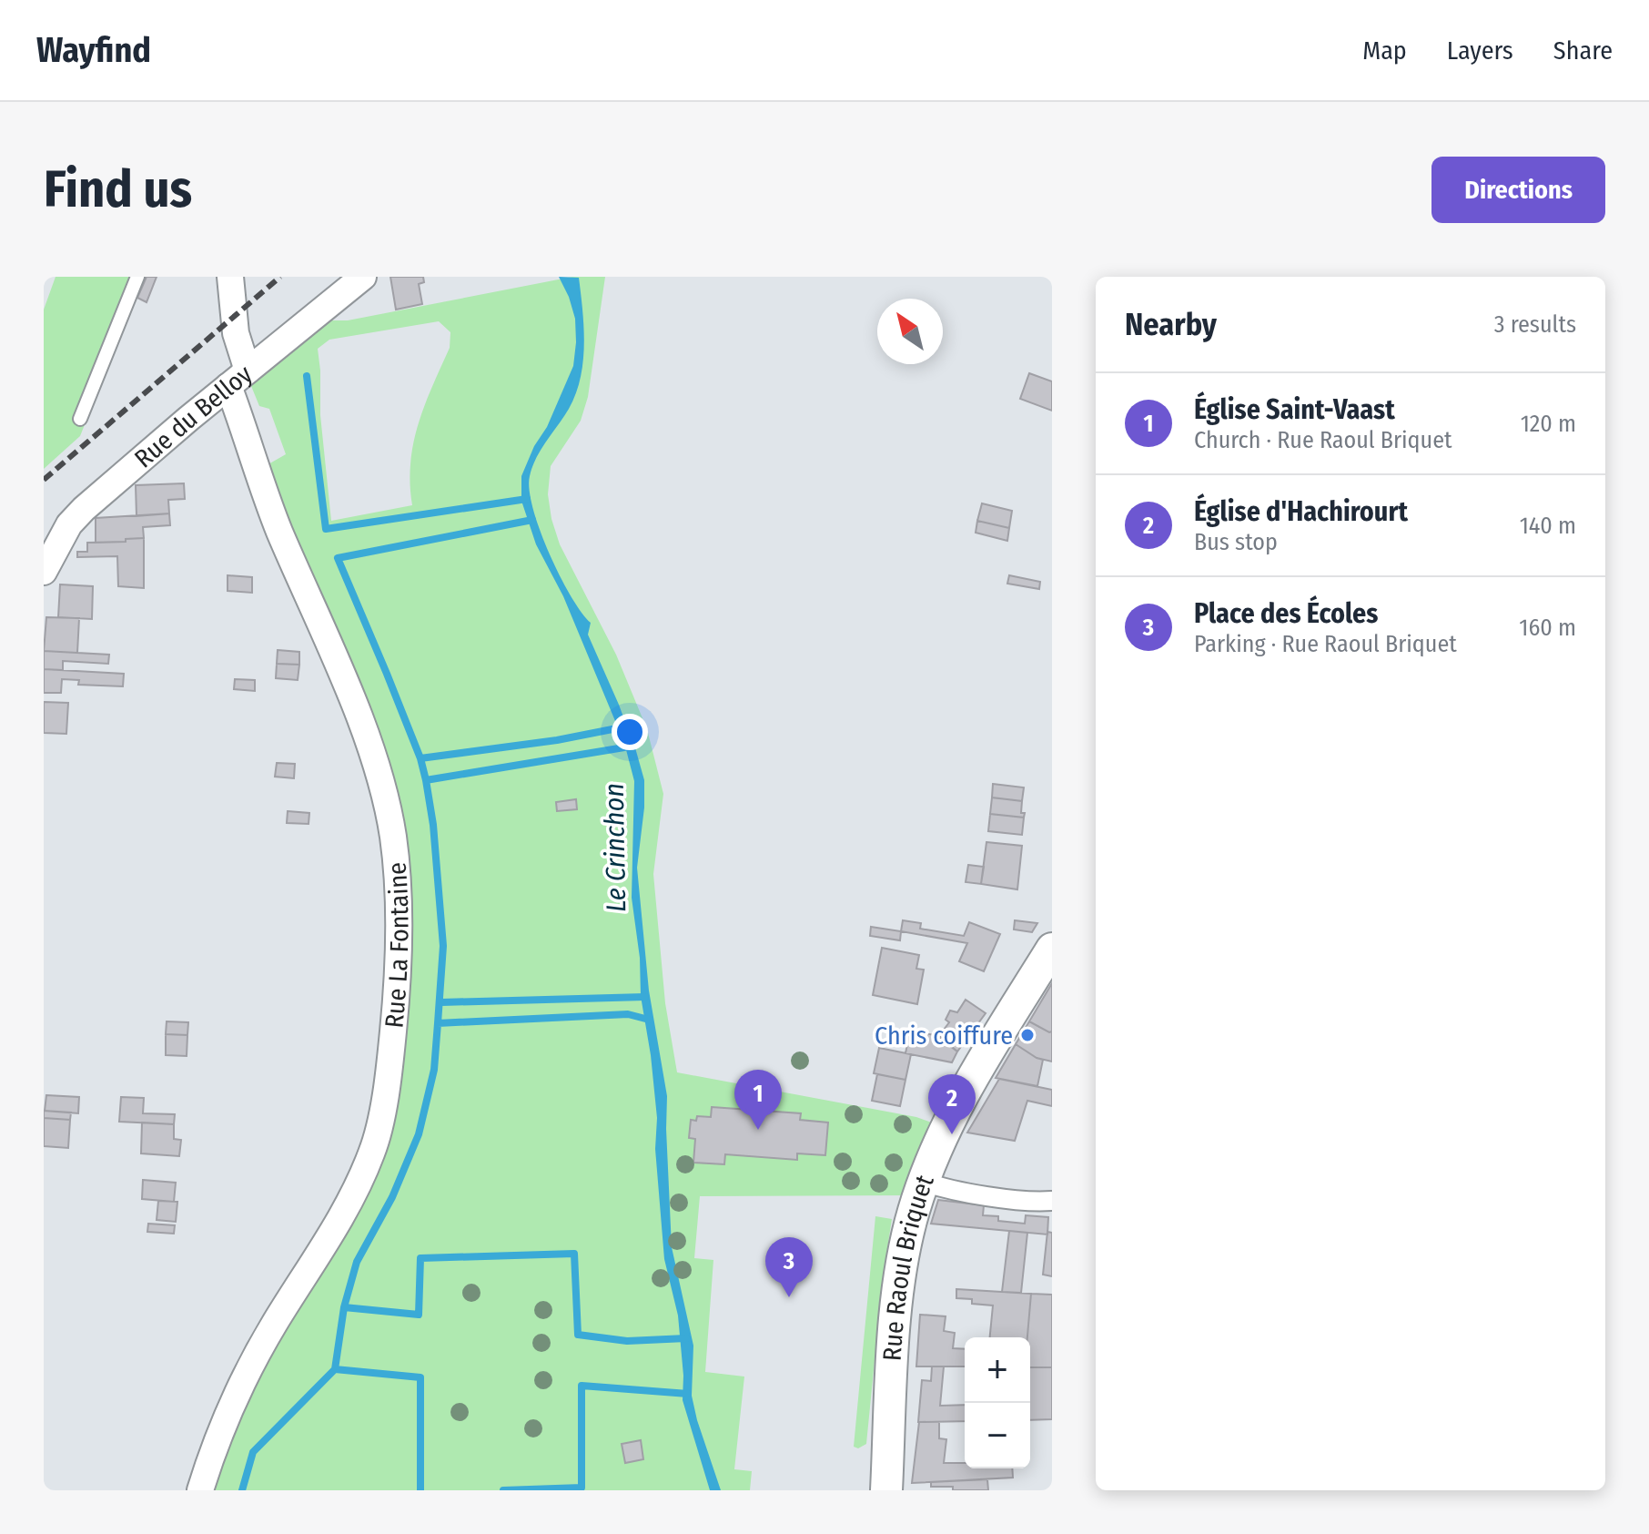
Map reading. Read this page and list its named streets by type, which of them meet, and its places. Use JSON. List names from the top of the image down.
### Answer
{
  "streets": {
    "street": ["Rue du Belloy", "Rue La Fontaine", "Rue Raoul Briquet"]
  },
  "crossings": [
    ["Rue du Belloy", "Rue La Fontaine"]
  ],
  "water": ["Le Crinchon"],
  "places": ["Chris coiffure"],
  "north": "top left",
  "page": {
    "header": "Wayfind",
    "nav": ["Map", "Layers", "Share"],
    "buttons": "Directions",
    "title": "Find us",
    "heading": ["Nearby", "3 results"],
    "list": [
      {
        "mark": "1",
        "name": "Église Saint-Vaast",
        "note": "Church · Rue Raoul Briquet",
        "value": "120 m"
      },
      {
        "mark": "2",
        "name": "Église d'Hachirourt",
        "note": "Bus stop",
        "value": "140 m"
      },
      {
        "mark": "3",
        "name": "Place des Écoles",
        "note": "Parking · Rue Raoul Briquet",
        "value": "160 m"
      }
    ],
    "pins": ["1", "2", "3"],
    "map_buttons": ["+", "−"]
  }
}
